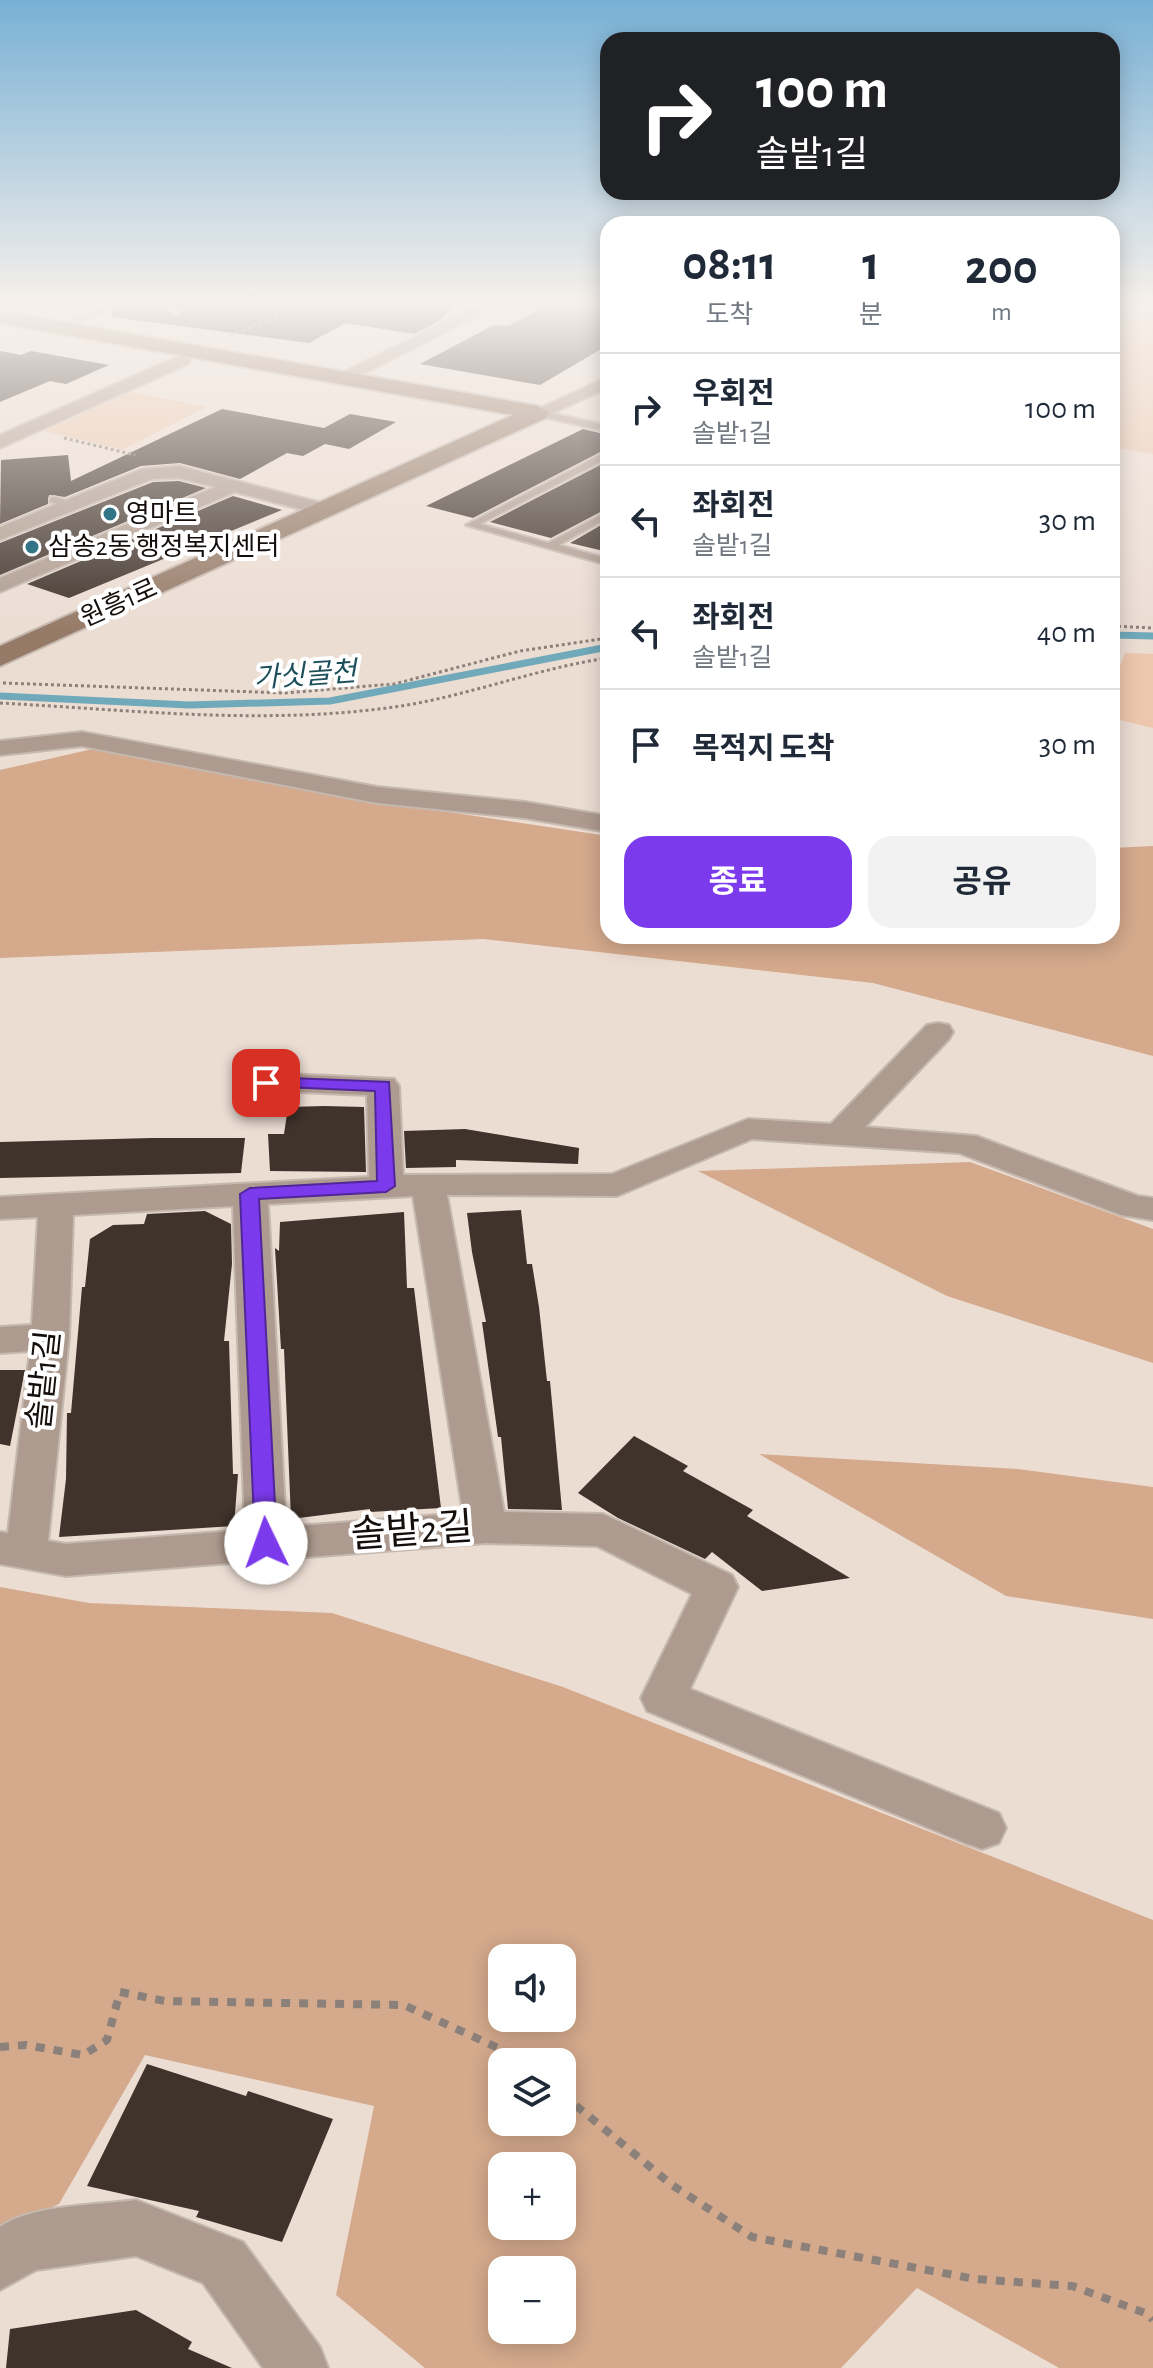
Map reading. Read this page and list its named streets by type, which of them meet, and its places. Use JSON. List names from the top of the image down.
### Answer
{
  "streets": {
    "street": ["원흥1로", "솔밭1길", "솔밭2길"]
  },
  "crossings": [
    ["솔밭1길", "솔밭2길"]
  ],
  "water": ["가싯골천"],
  "places": ["영마트", "삼송2동 행정복지센터"],
  "page": {
    "turn": ["100 m", "솔밭1길"],
    "eta": [
      "08:11",
      "도착",
      "1",
      "분",
      "200",
      "m"
    ],
    "list": [
      {
        "name": "우회전",
        "note": "솔밭1길",
        "value": "100 m"
      },
      {
        "name": "좌회전",
        "note": "솔밭1길",
        "value": "30 m"
      },
      {
        "name": "좌회전",
        "note": "솔밭1길",
        "value": "40 m"
      },
      {
        "name": "목적지 도착",
        "value": "30 m"
      }
    ],
    "buttons": ["종료", "공유"],
    "map_buttons": ["+", "−"]
  }
}
